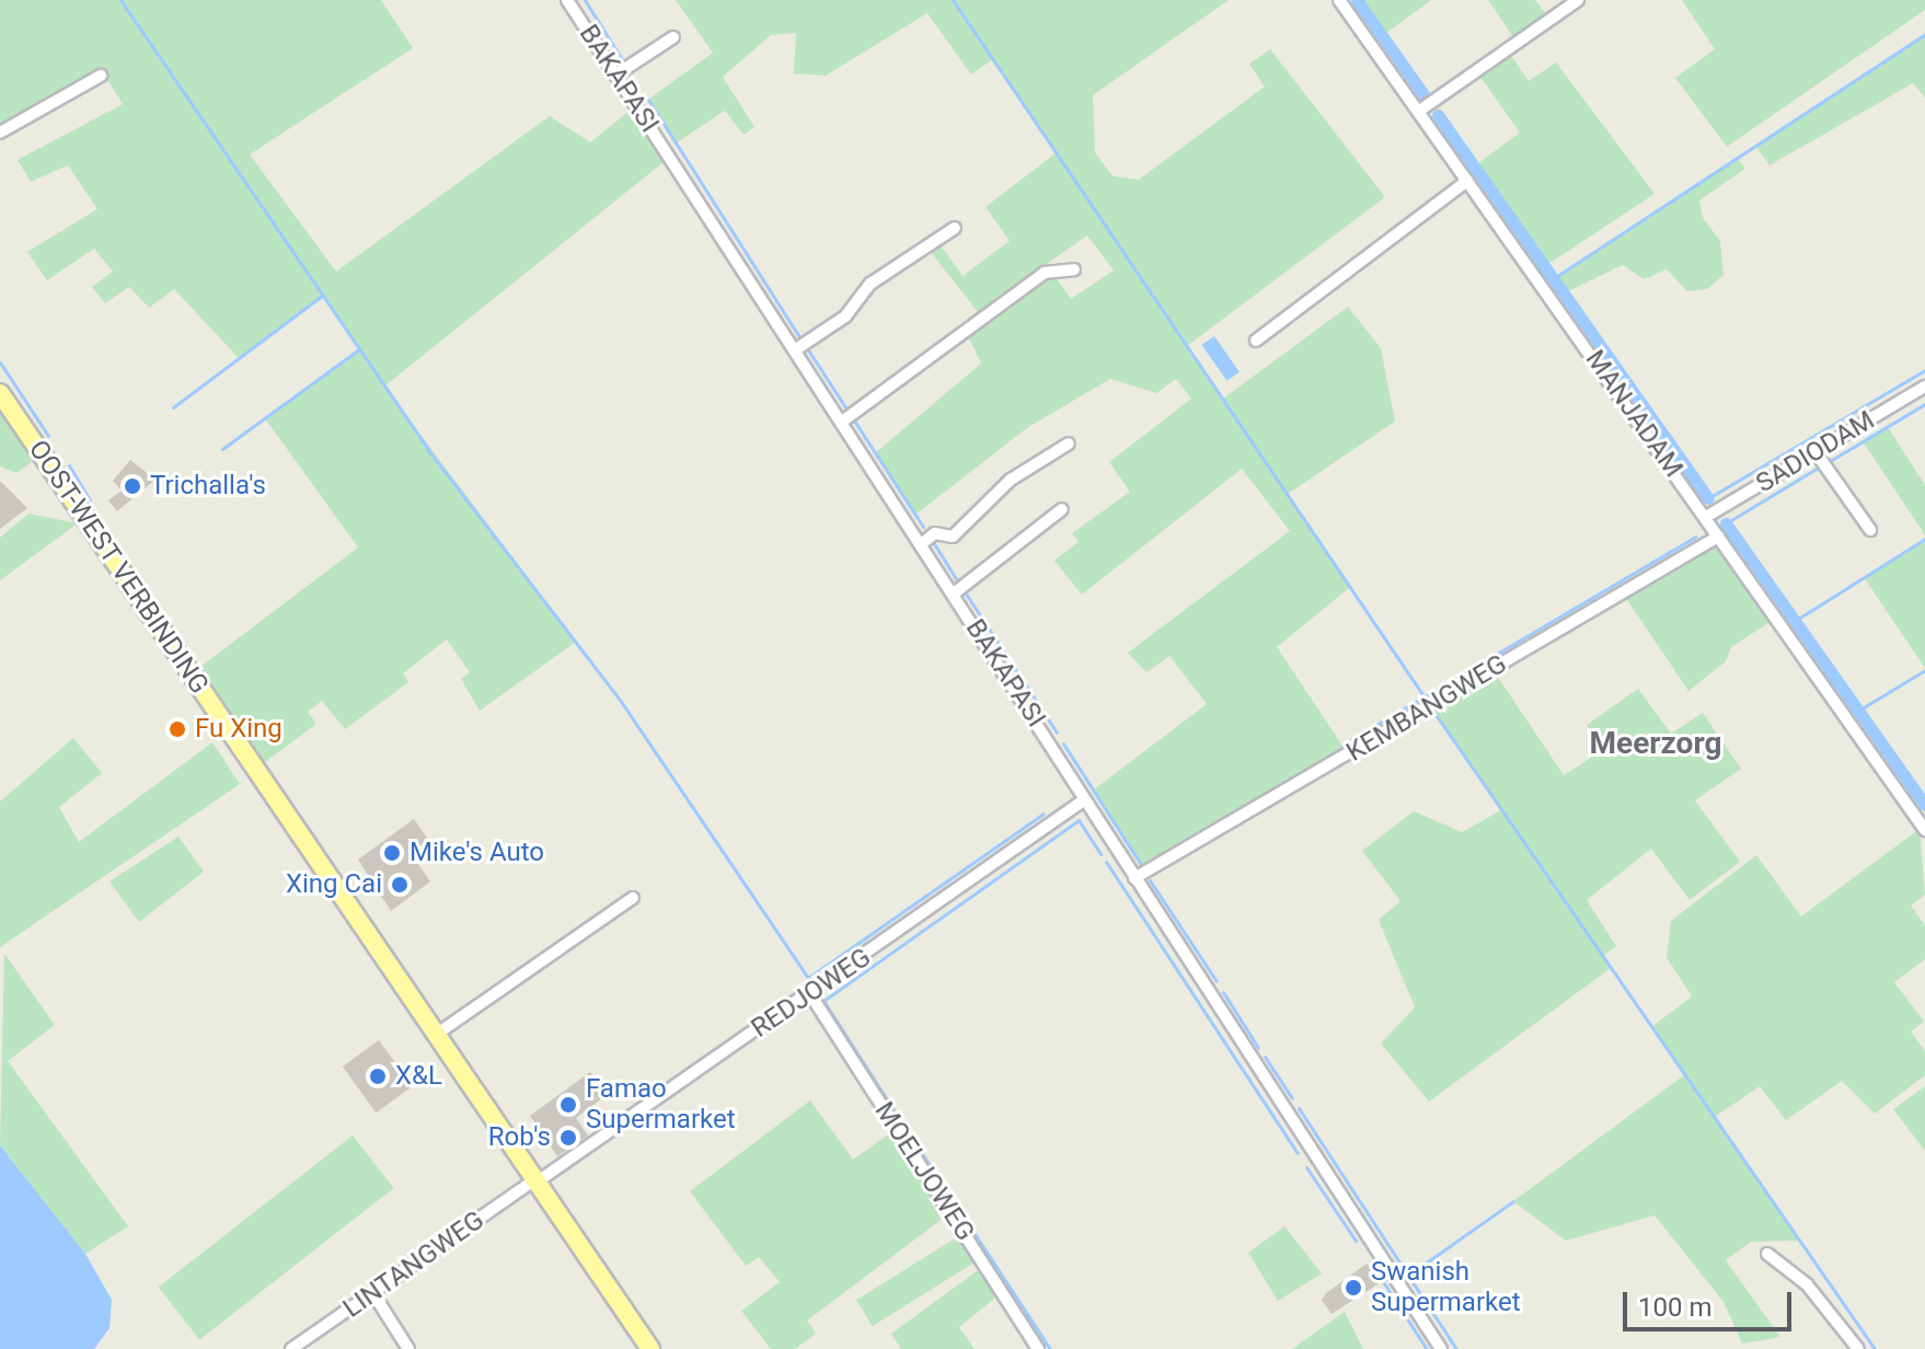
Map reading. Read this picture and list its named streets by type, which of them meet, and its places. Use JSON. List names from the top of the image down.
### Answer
{
  "streets": {
    "main road": ["OOST-WEST VERBINDING"],
    "street": [
      "BAKAPASI",
      "MANJADAM",
      "SADIODAM",
      "KEMBANGWEG",
      "REDJOWEG",
      "MOELJOWEG",
      "LINTANGWEG"
    ]
  },
  "crossings": [
    ["BAKAPASI", "KEMBANGWEG"],
    ["BAKAPASI", "REDJOWEG"],
    ["MANJADAM", "SADIODAM"],
    ["MANJADAM", "KEMBANGWEG"],
    ["OOST-WEST VERBINDING", "REDJOWEG"],
    ["OOST-WEST VERBINDING", "LINTANGWEG"],
    ["REDJOWEG", "MOELJOWEG"],
    ["REDJOWEG", "LINTANGWEG"]
  ],
  "districts": ["Meerzorg"],
  "places": [
    "Trichalla's",
    "Fu Xing",
    "Mike's Auto",
    "Xing Cai",
    "X&L",
    "Famao Supermarket",
    "Rob's",
    "Swanish Supermarket"
  ],
  "scale_bar": "100 m"
}
